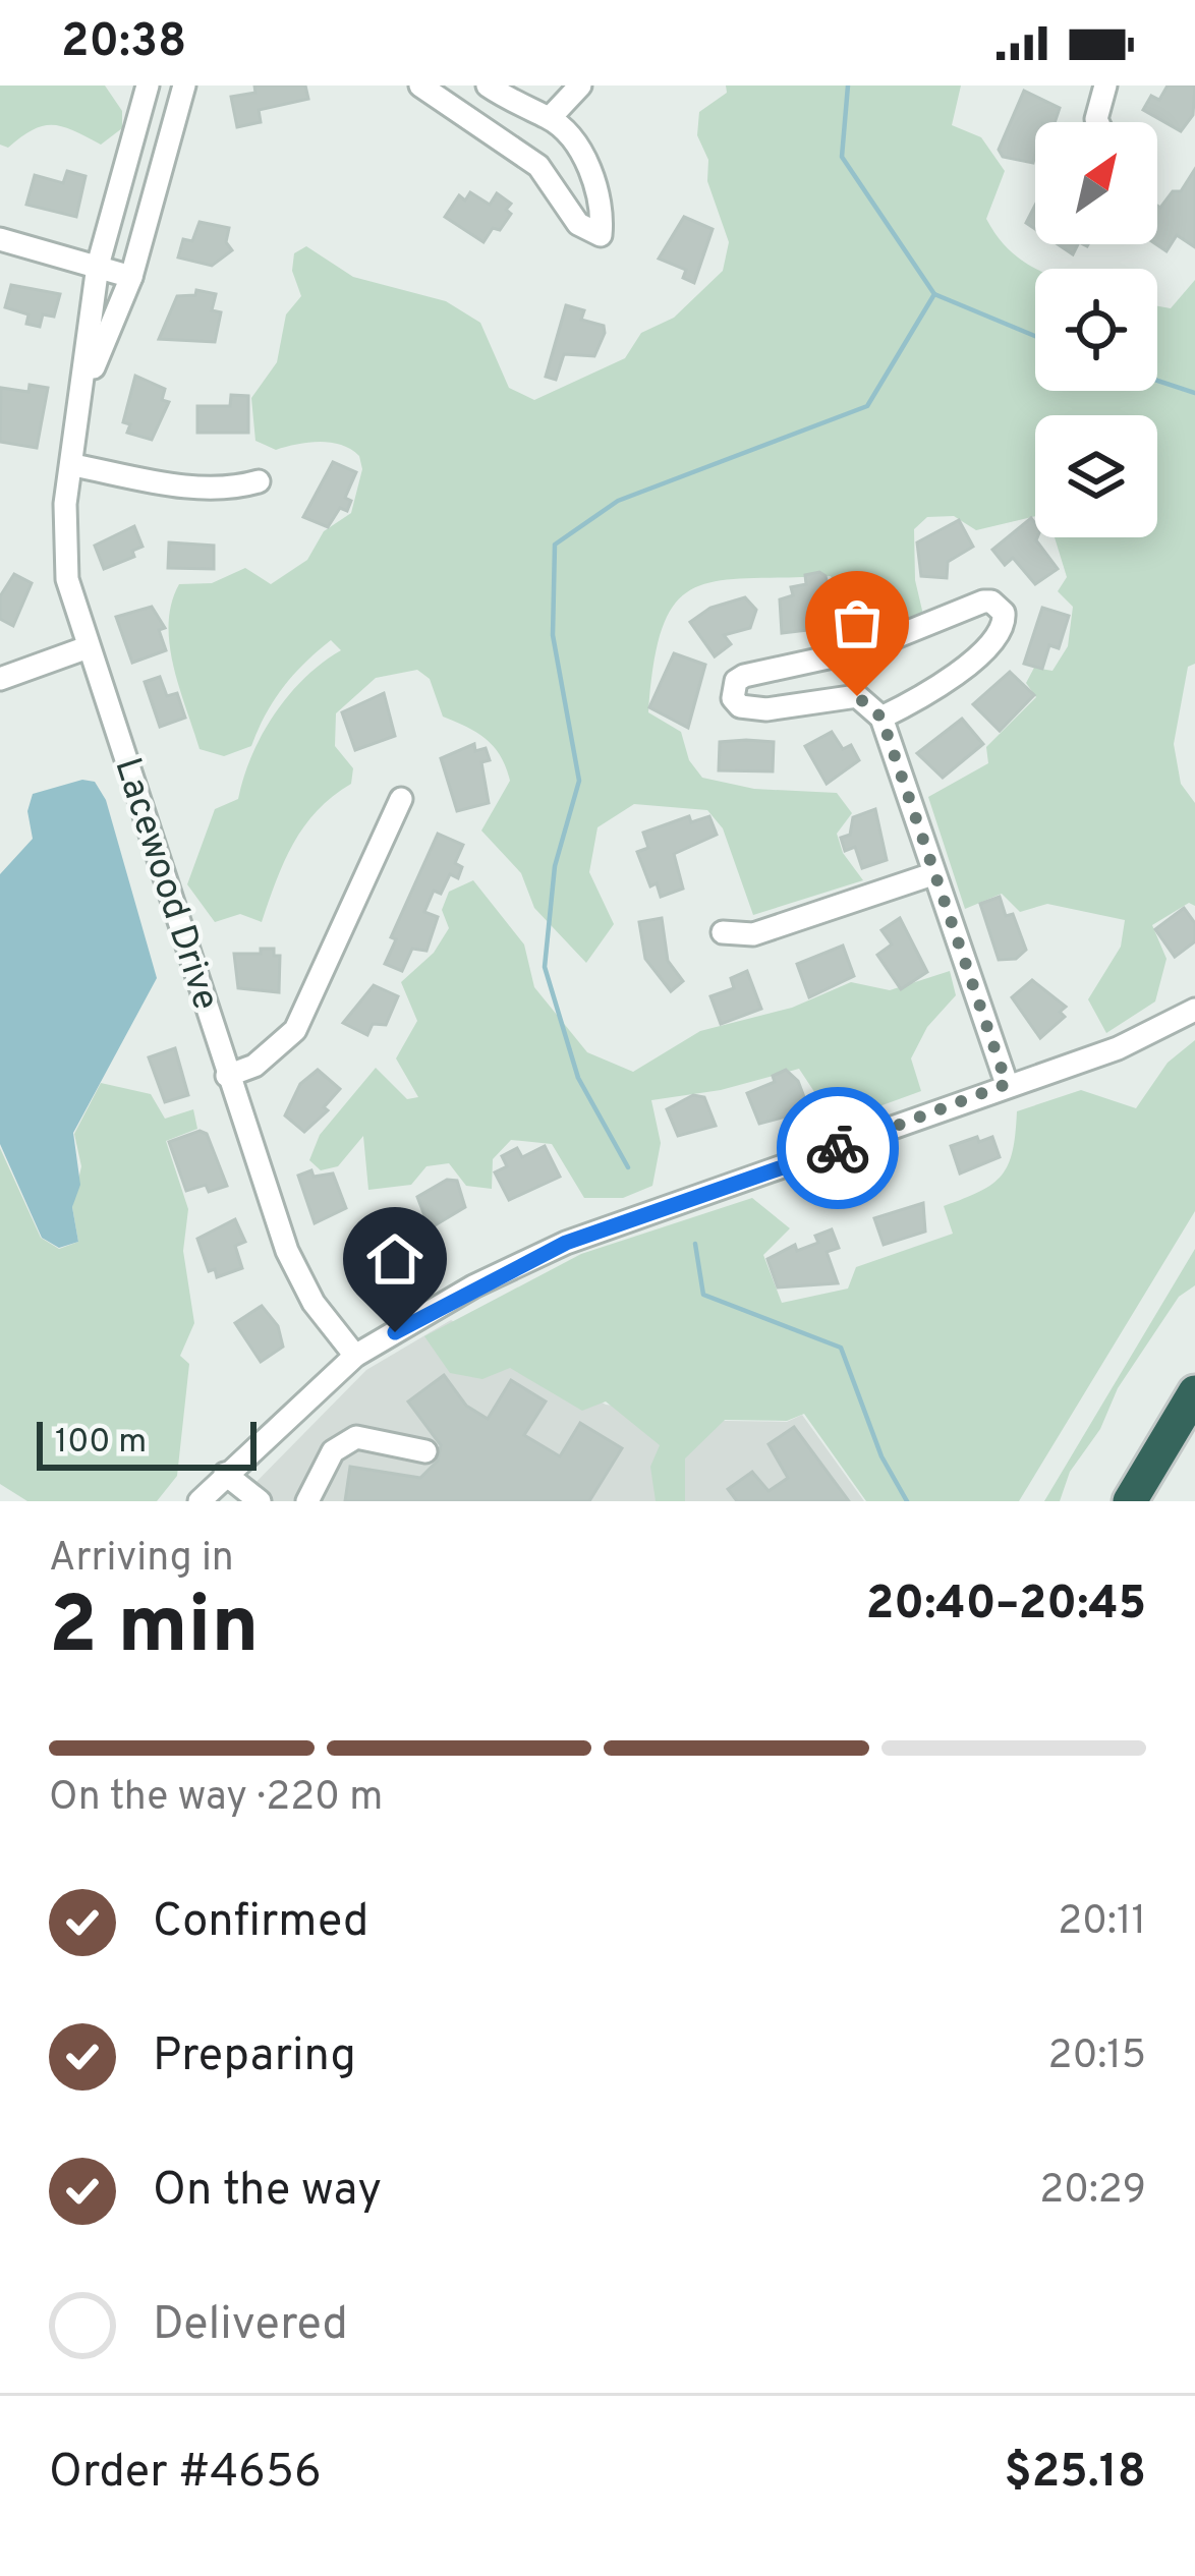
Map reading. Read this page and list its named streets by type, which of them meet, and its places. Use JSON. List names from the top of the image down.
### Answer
{
  "streets": {
    "street": ["Lacewood Drive"]
  },
  "scale_bar": "100 m",
  "north": "top right",
  "page": {
    "status": "20:38",
    "scale": "100 m",
    "heading": ["2 min", "Arriving in", "20:40–20:45"],
    "panel": ["Order #4656", "$25.18"],
    "bar": "On the way · 220 m",
    "list": [
      ["Confirmed", "20:11"],
      ["Preparing", "20:15"],
      ["On the way", "20:29"],
      "Delivered"
    ]
  }
}
